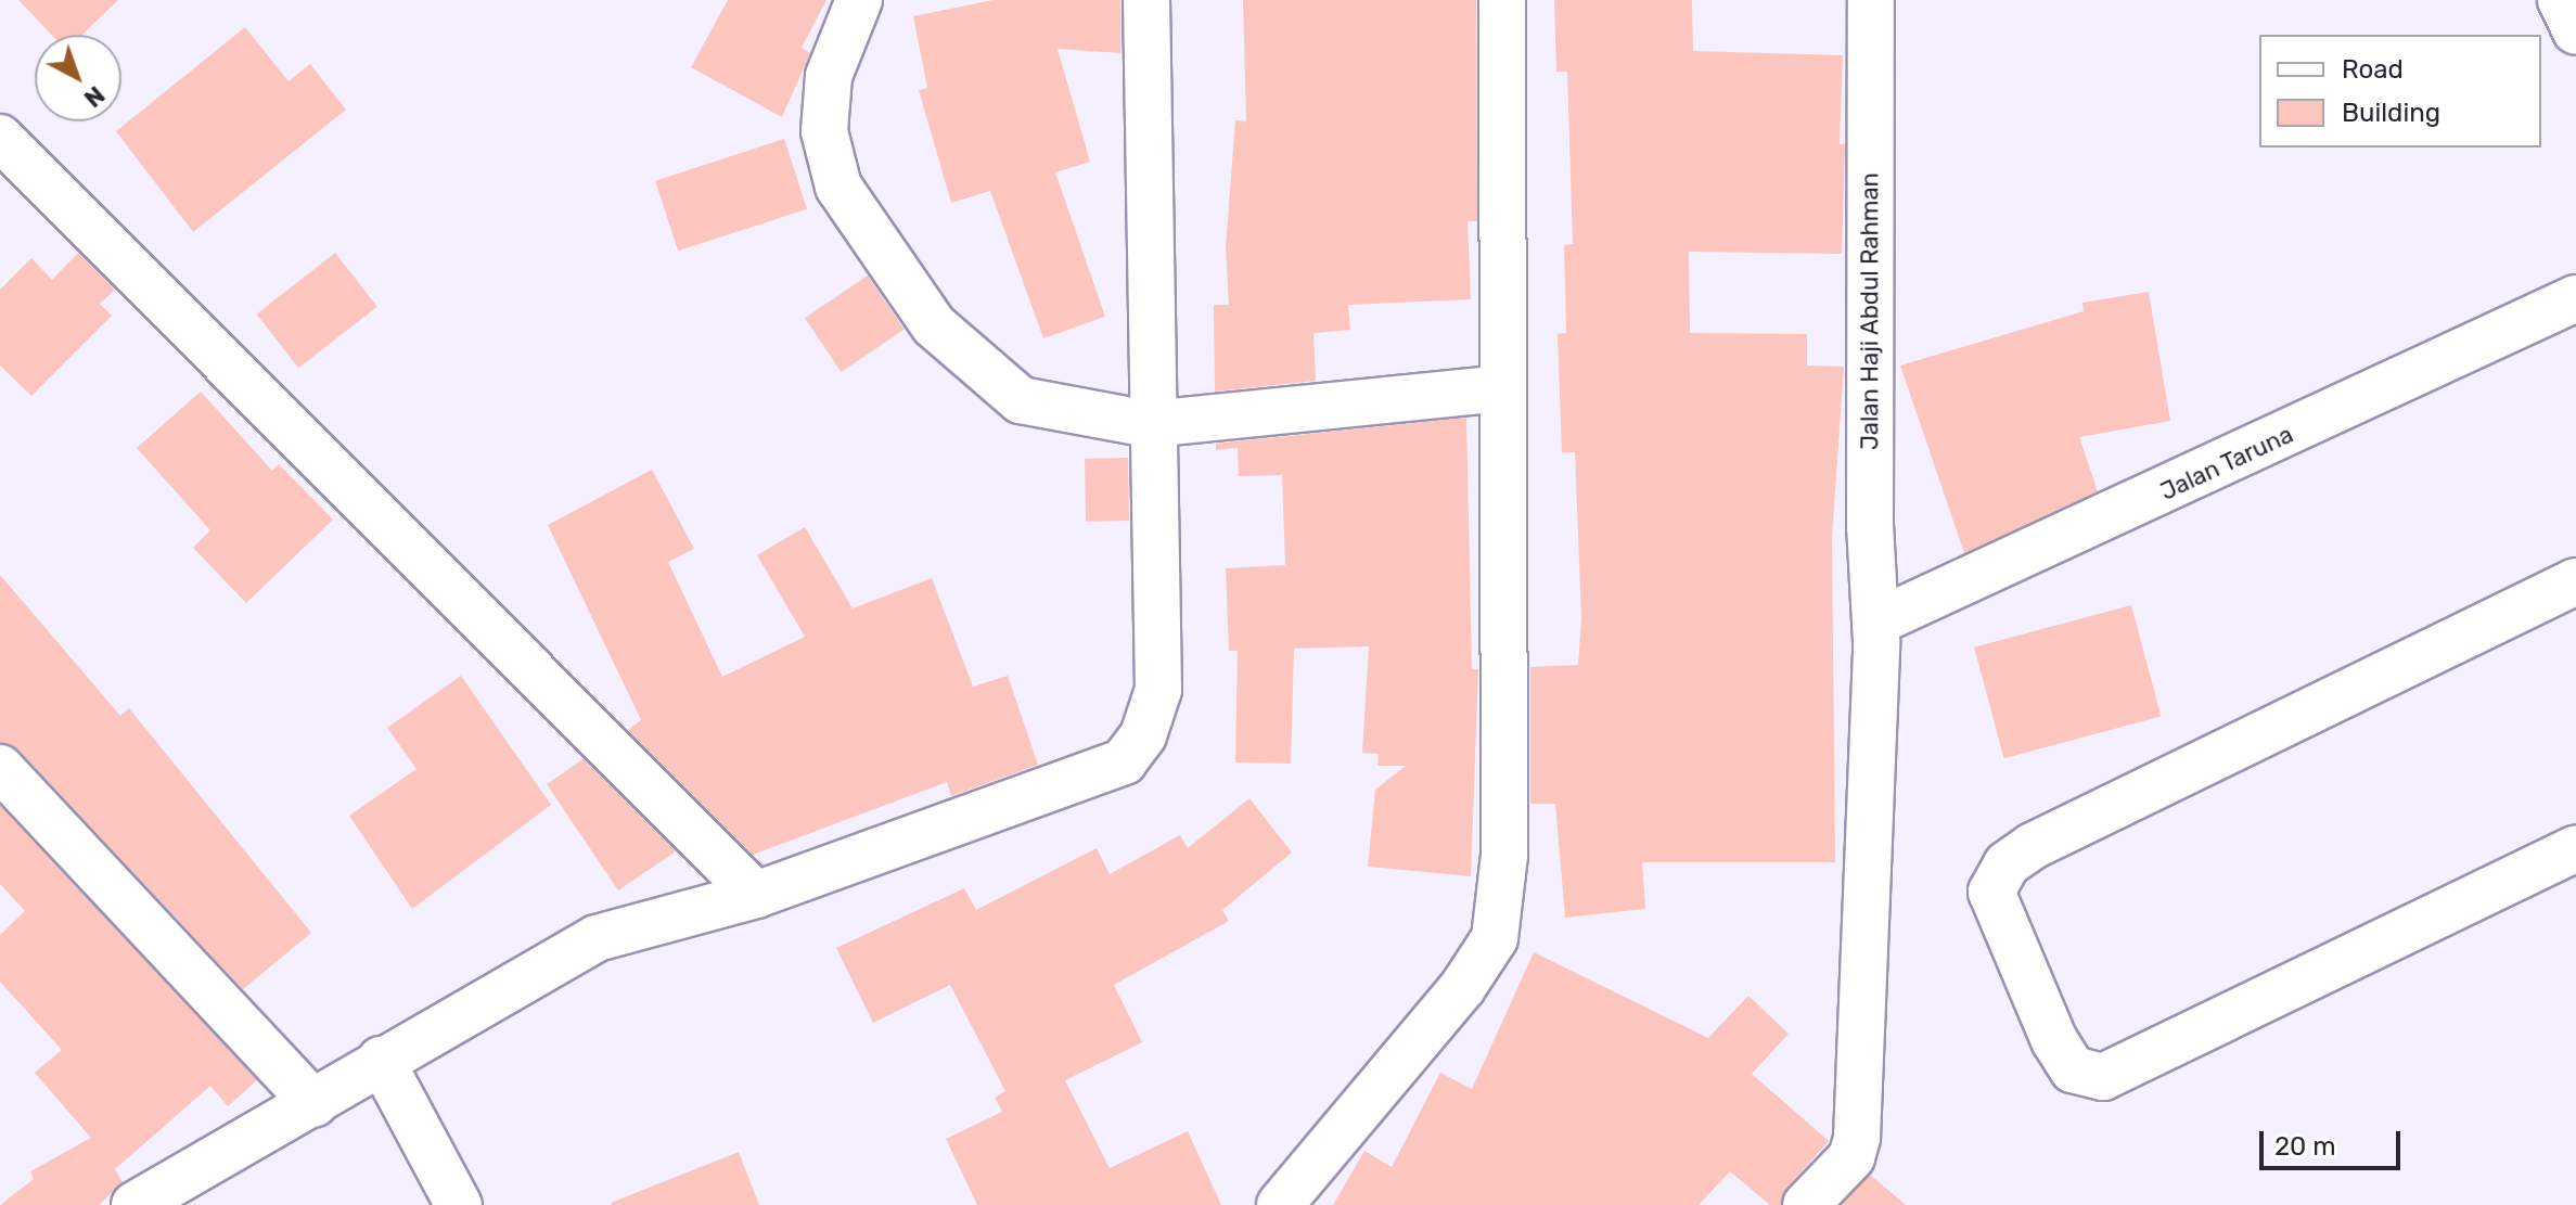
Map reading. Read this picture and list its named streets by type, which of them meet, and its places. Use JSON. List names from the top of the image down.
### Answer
{
  "streets": {
    "street": ["Jalan Haji Abdul Rahman", "Jalan Taruna"]
  },
  "crossings": [
    ["Jalan Haji Abdul Rahman", "Jalan Taruna"]
  ],
  "legend": ["Road", "Building"],
  "scale_bar": "20 m",
  "north": "bottom right"
}
